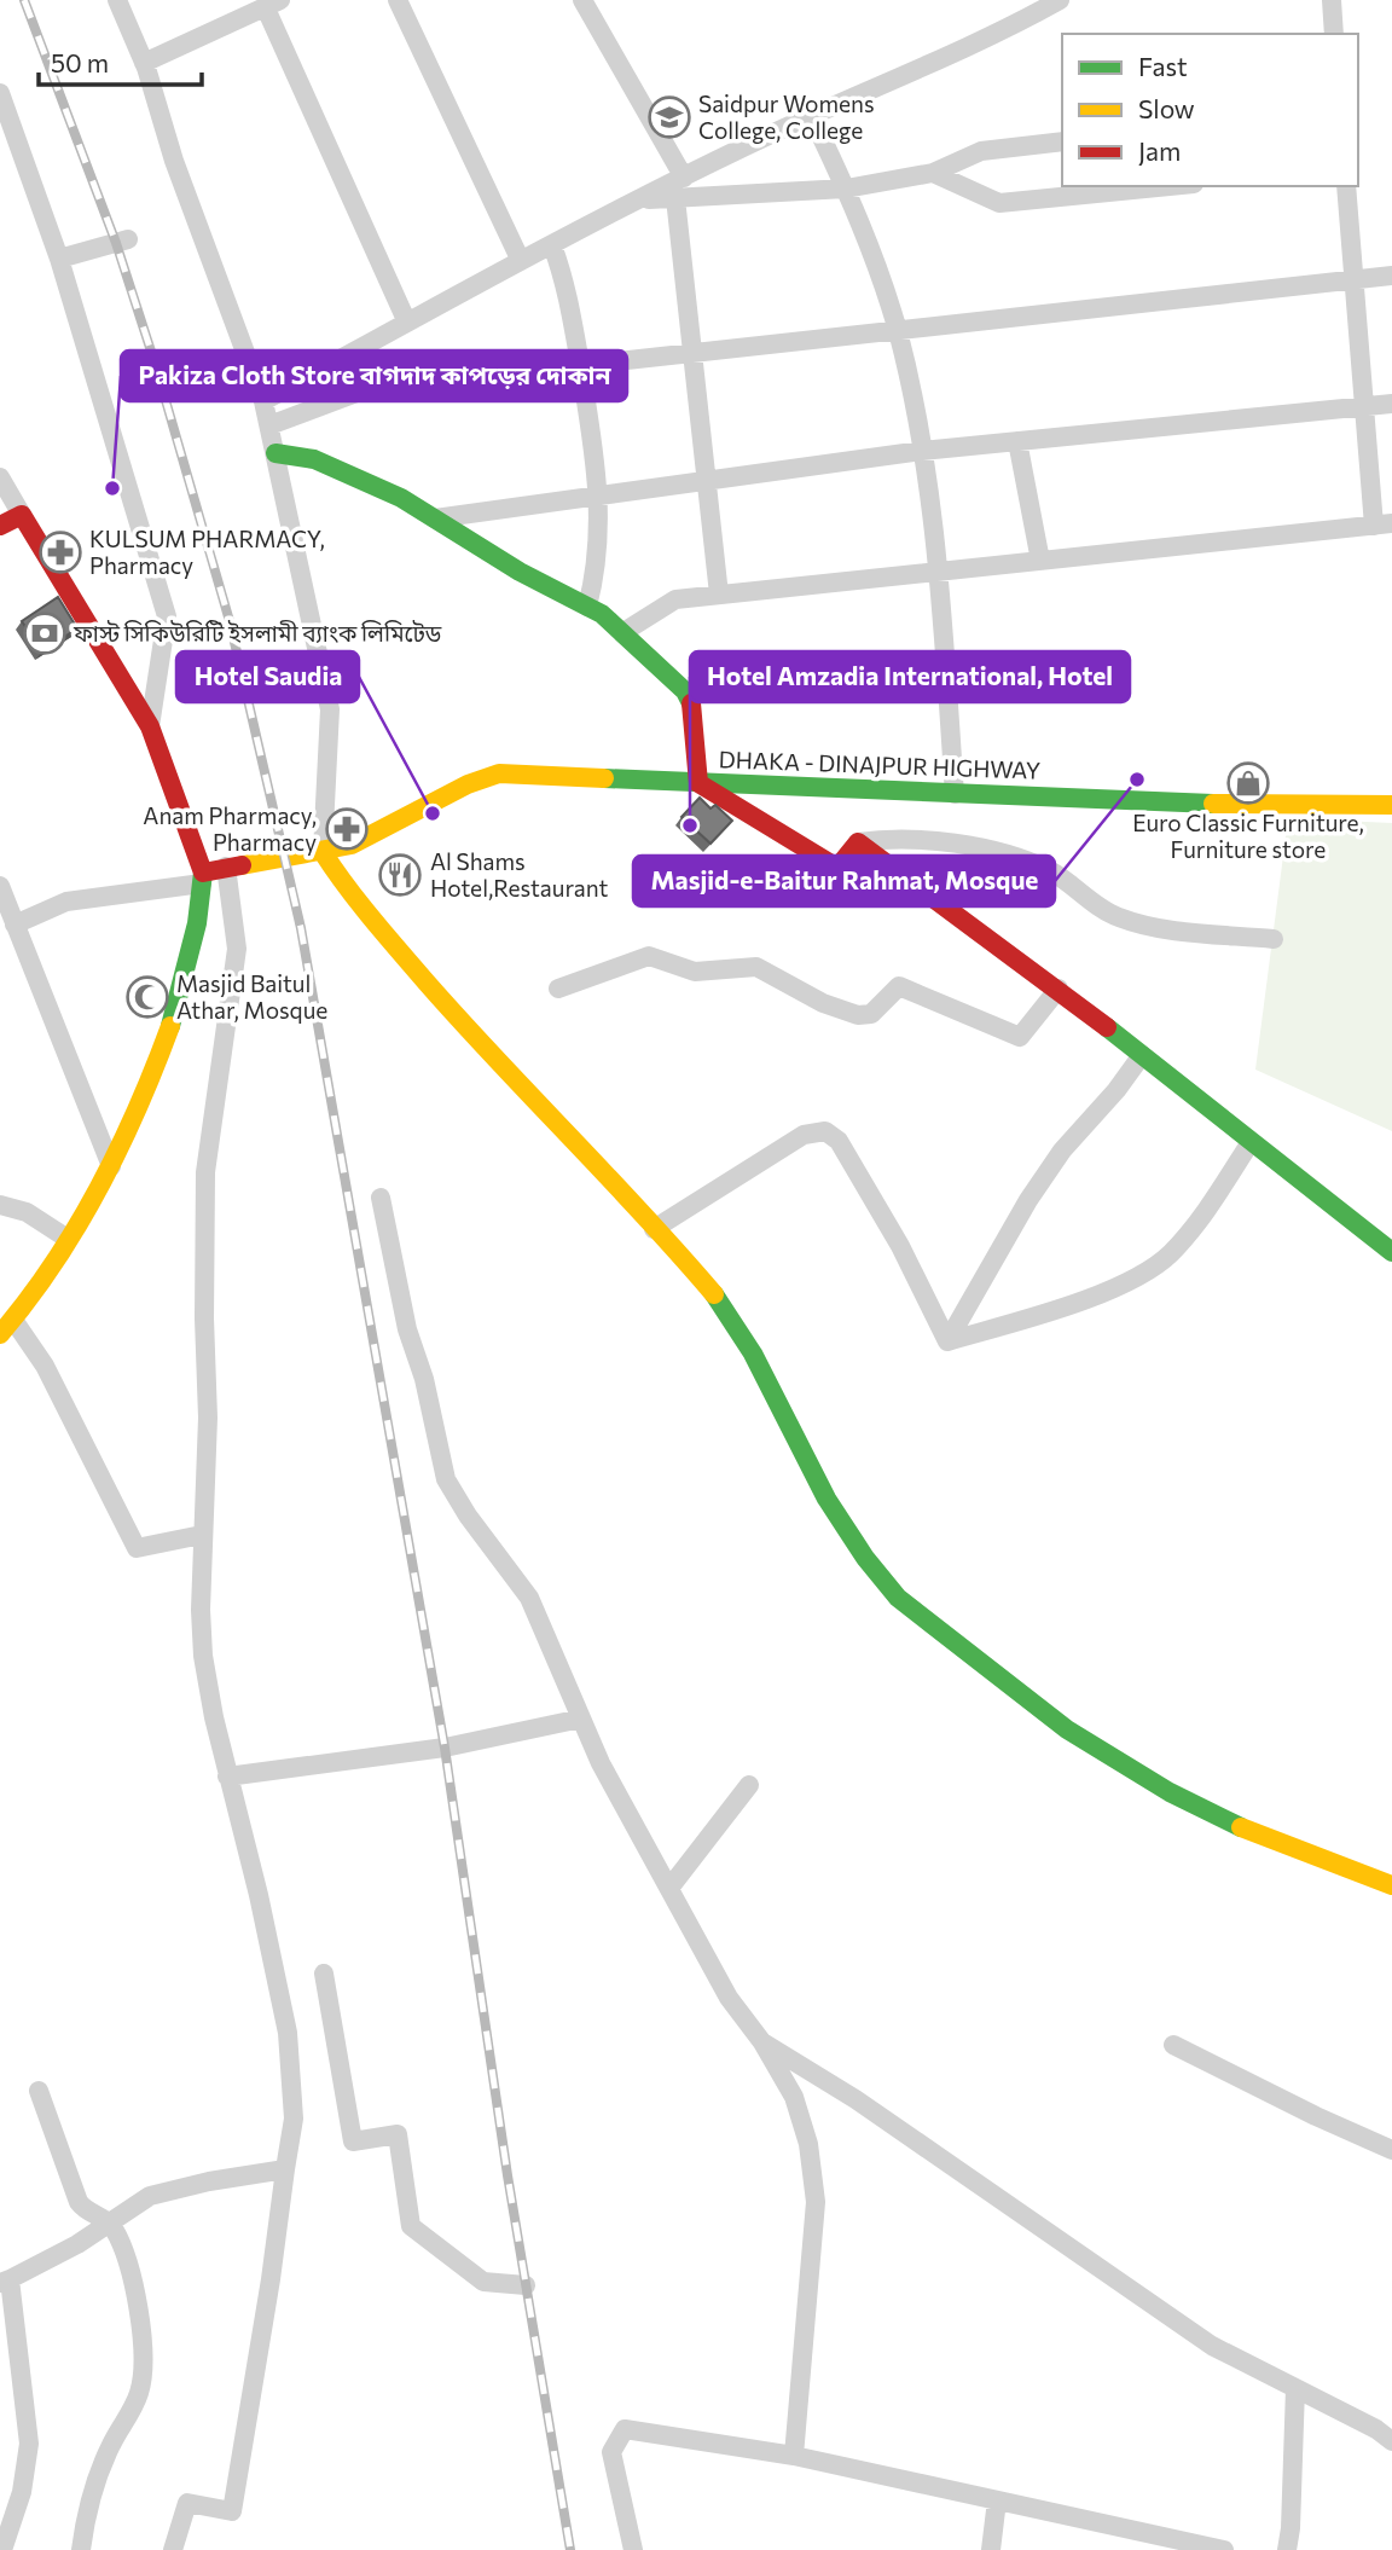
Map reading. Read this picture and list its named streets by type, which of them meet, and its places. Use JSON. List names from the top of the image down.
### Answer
{
  "streets": {
    "main road": ["DHAKA - DINAJPUR HIGHWAY"]
  },
  "places": {
    "school or university": ["Saidpur Womens College, College"],
    "other": [
      "Pakiza Cloth Store বাগদাদ কাপড়ের দোকান",
      "Masjid-e-Baitur Rahmat, Mosque",
      "Hotel Saudia",
      "Hotel Amzadia International, Hotel"
    ],
    "pharmacy": ["KULSUM PHARMACY, Pharmacy", "Anam Pharmacy, Pharmacy"],
    "bank": ["ফাস্ট সিকিউরিটি ইসলামী ব্যাংক লিমিটেড"],
    "shop": ["Euro Classic Furniture, Furniture store"],
    "restaurant": ["Al Shams Hotel,Restaurant"],
    "mosque": ["Masjid Baitul Athar, Mosque"]
  },
  "legend": ["Fast", "Slow", "Jam"],
  "scale_bar": "50 m"
}
